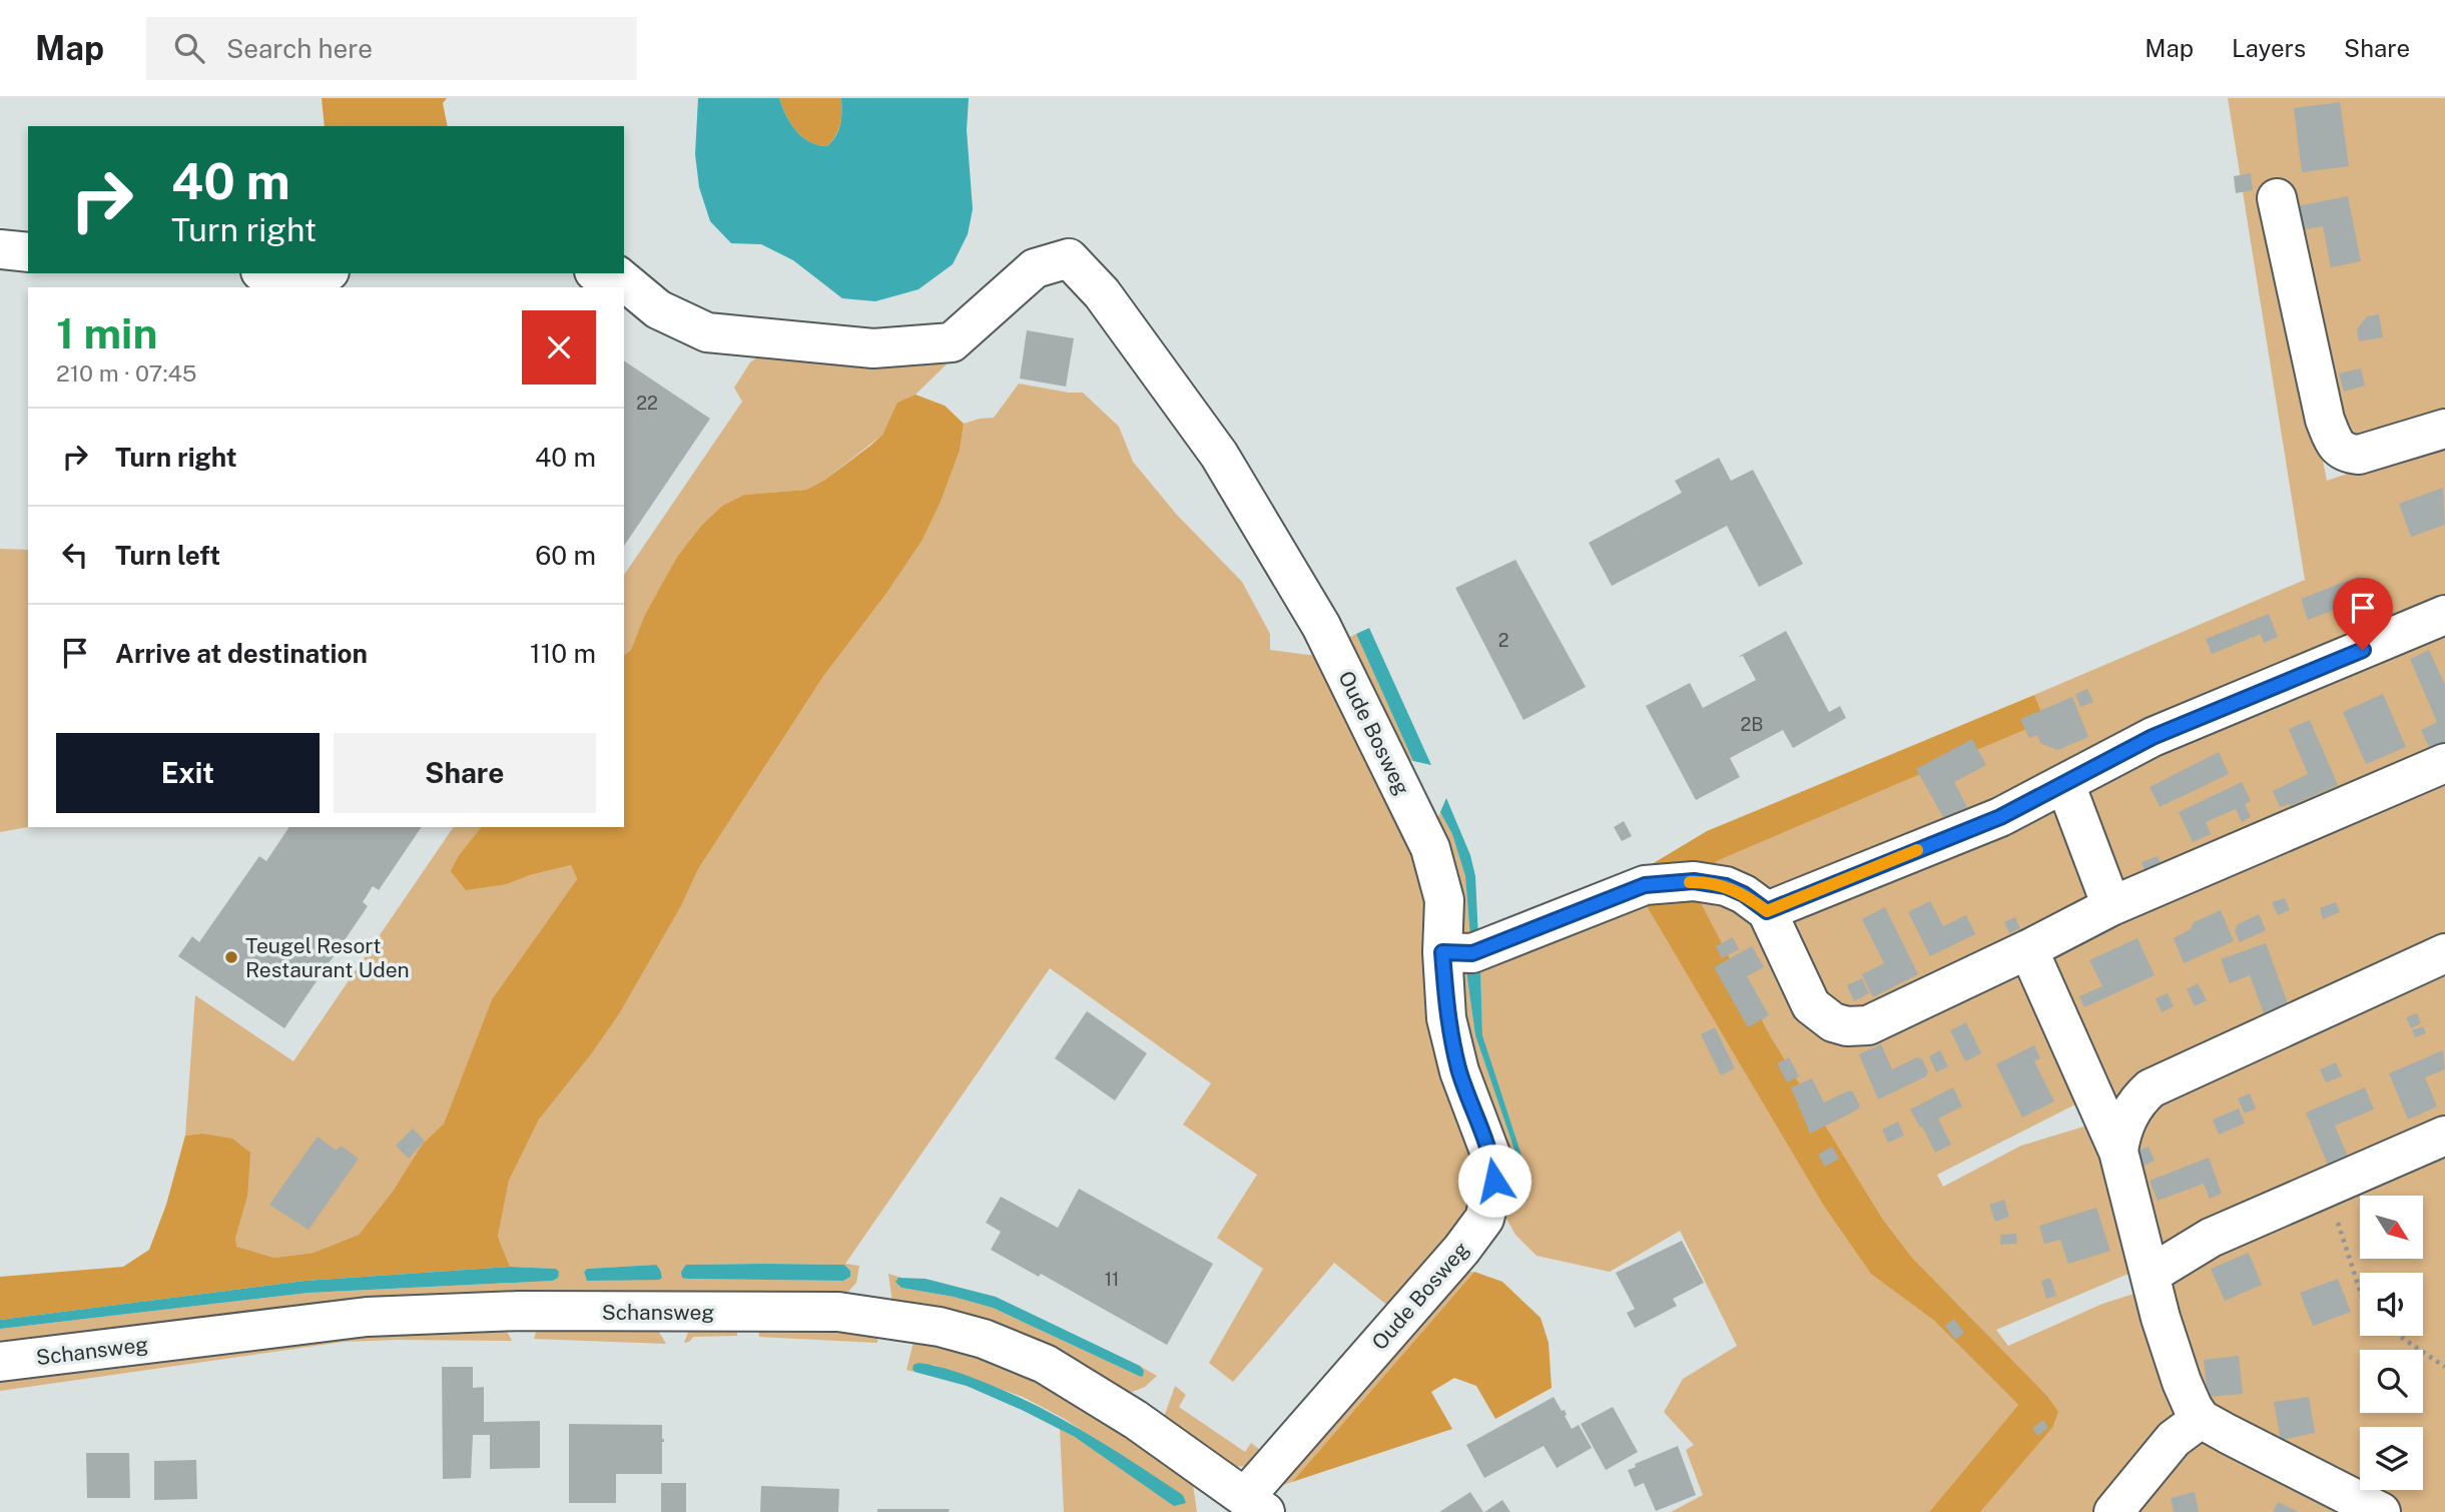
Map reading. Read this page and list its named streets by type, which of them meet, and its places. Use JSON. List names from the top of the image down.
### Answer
{
  "streets": {
    "street": ["Oude Bosweg", "Schansweg"]
  },
  "crossings": [
    ["Oude Bosweg", "Schansweg"]
  ],
  "places": ["Teugel Resort Restaurant Uden"],
  "house_numbers": [
    "22",
    "2",
    "2B",
    "11"
  ],
  "north": "bottom right",
  "page": {
    "header": "Map",
    "search": "Search here",
    "nav": ["Map", "Layers", "Share"],
    "turn": ["40 m", "Turn right"],
    "heading": ["1 min", "210 m · 07:45"],
    "list": [
      {
        "name": "Turn right",
        "value": "40 m"
      },
      {
        "name": "Turn left",
        "value": "60 m"
      },
      {
        "name": "Arrive at destination",
        "value": "110 m"
      }
    ],
    "buttons": ["Exit", "Share"]
  }
}
